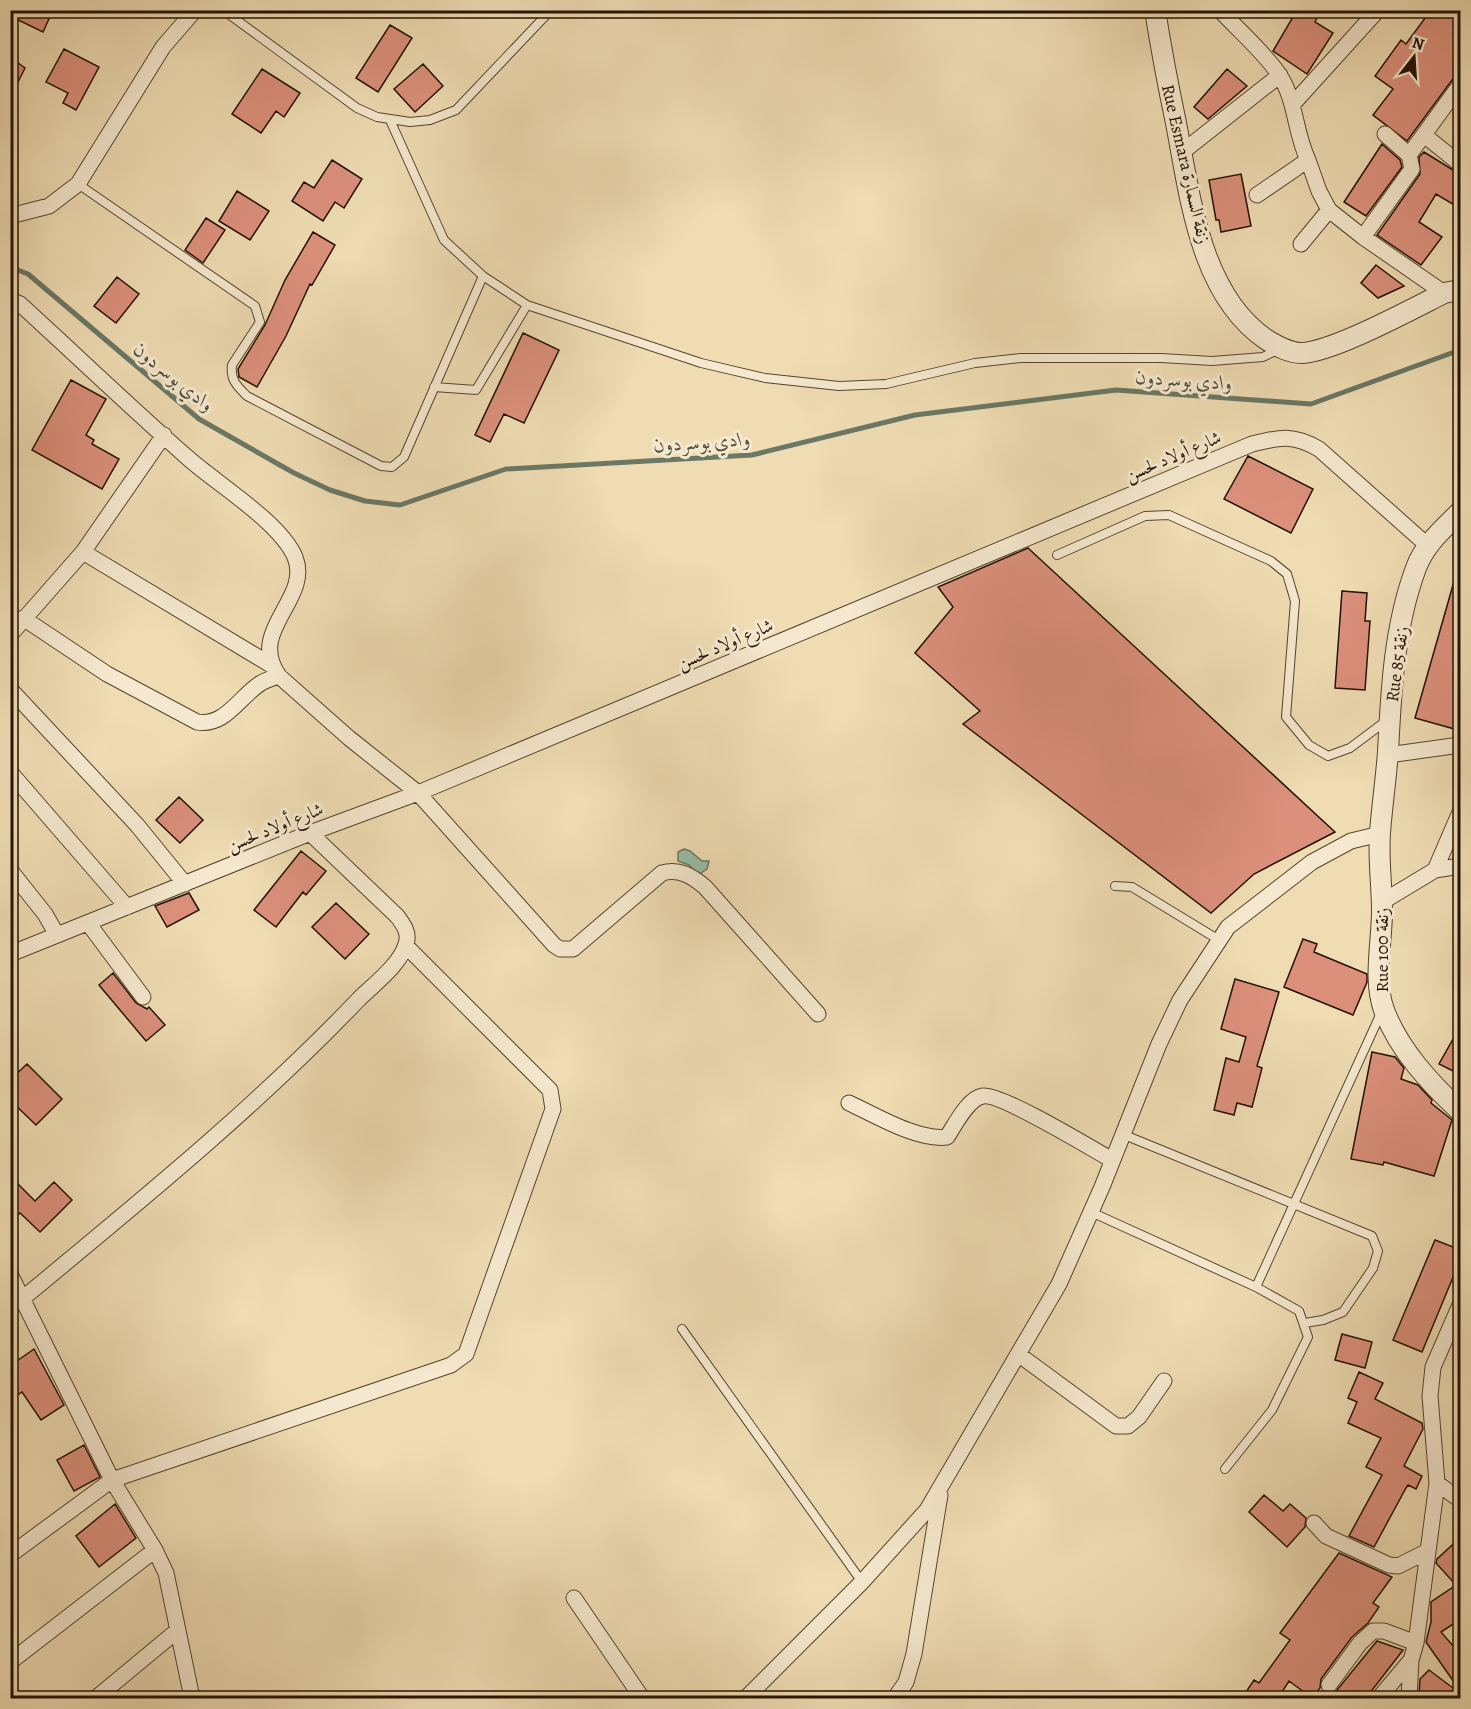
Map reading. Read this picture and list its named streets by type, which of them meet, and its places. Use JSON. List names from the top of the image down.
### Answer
{
  "streets": {
    "street": [
      "Rue Esmara زنقة السمارة",
      "شارع أولاد لحسن",
      "Rue 85 زنقة",
      "Rue 100 زنقة"
    ]
  },
  "crossings": [
    ["شارع أولاد لحسن", "Rue 85 زنقة"],
    ["Rue 85 زنقة", "Rue 100 زنقة"]
  ],
  "water": ["وادي بوسردون"],
  "north": "top"
}
